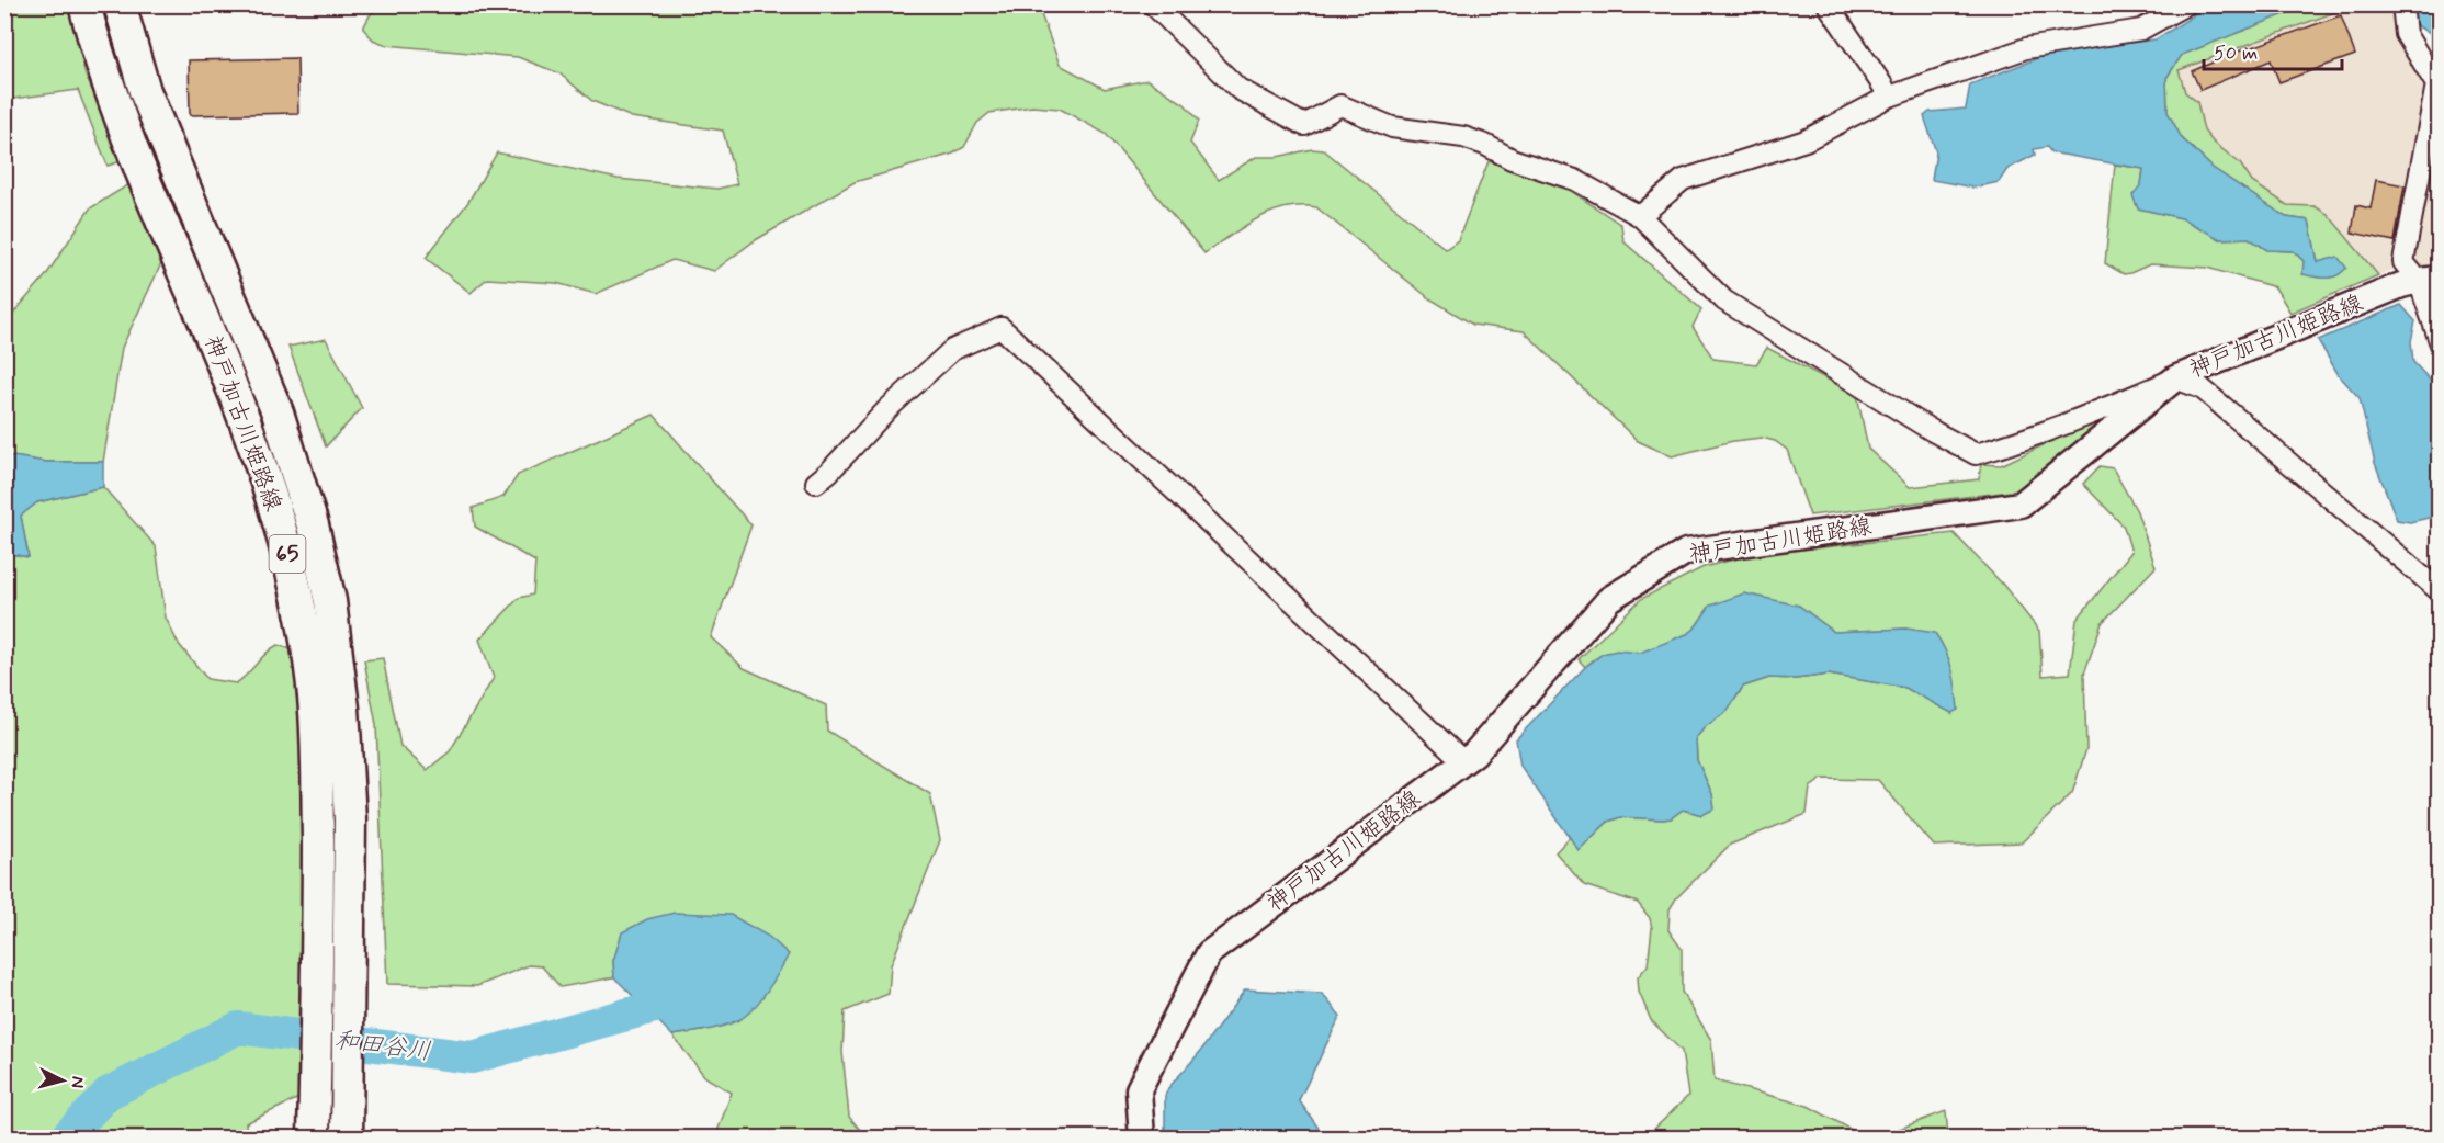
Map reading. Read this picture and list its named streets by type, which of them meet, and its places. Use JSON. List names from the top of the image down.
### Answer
{
  "streets": {
    "main road": ["神戸加古川姫路線", "65"]
  },
  "water": ["和田谷川"],
  "scale_bar": "50 m",
  "north": "right"
}
